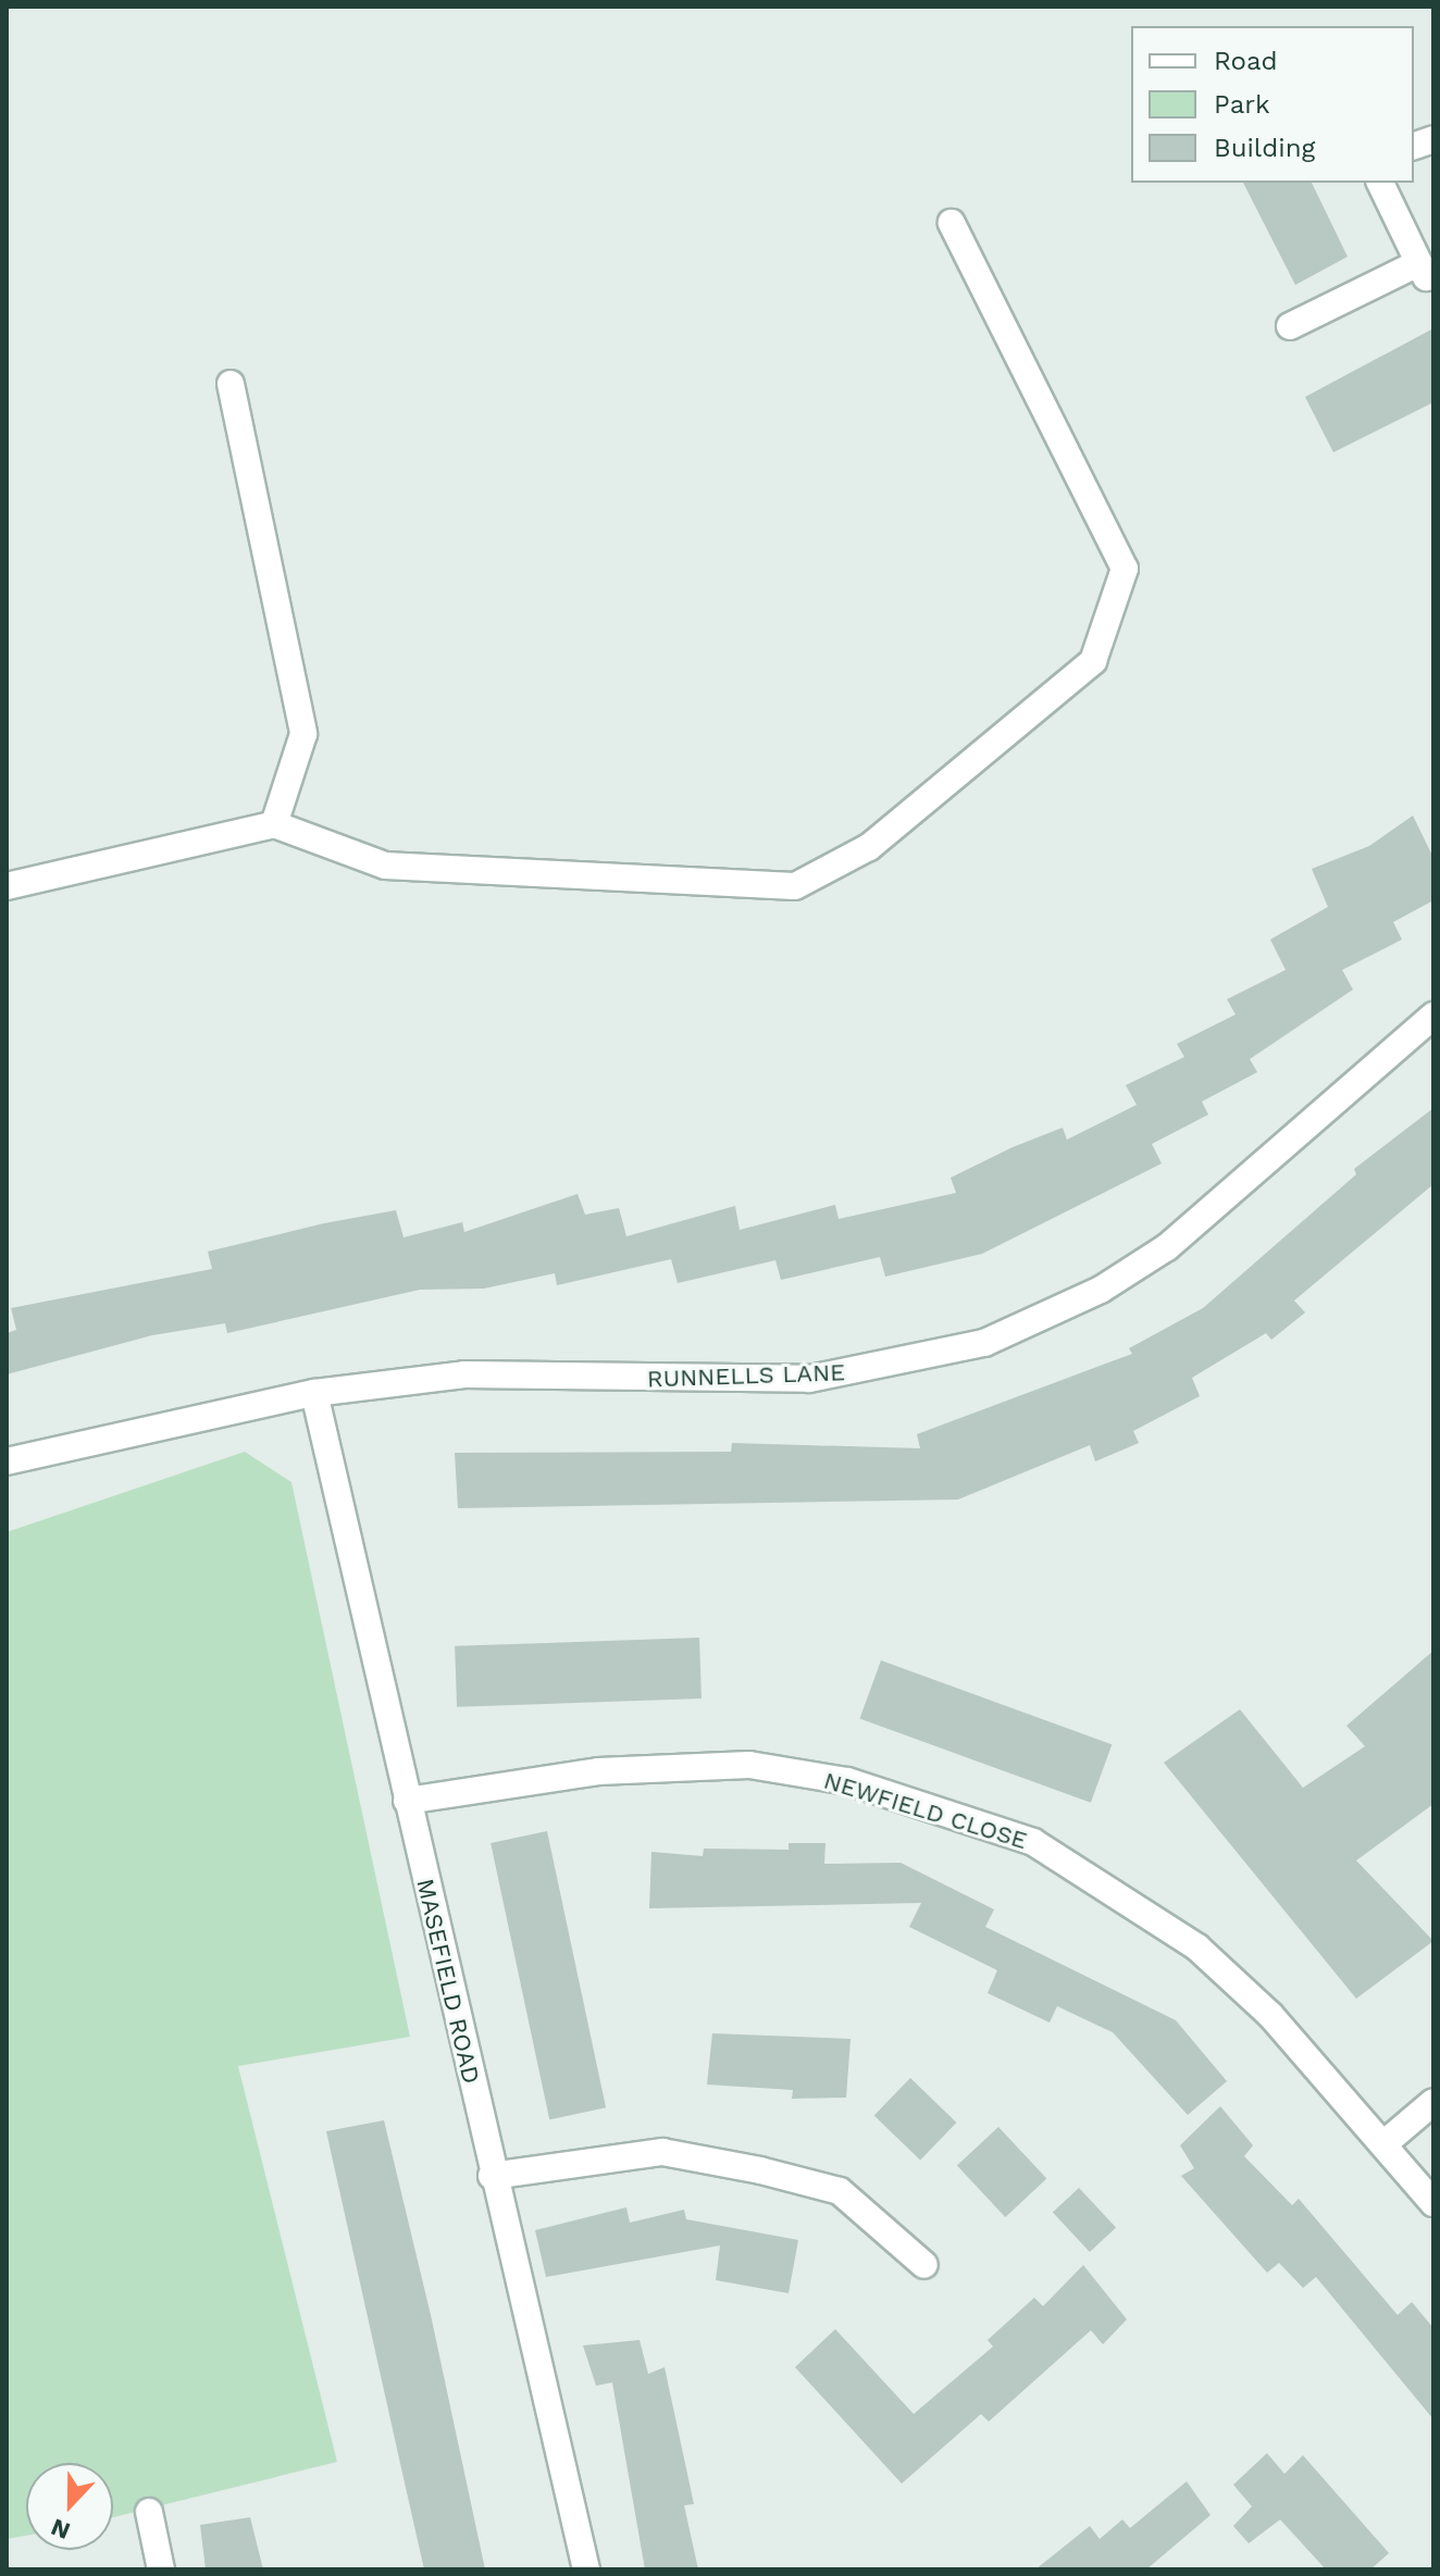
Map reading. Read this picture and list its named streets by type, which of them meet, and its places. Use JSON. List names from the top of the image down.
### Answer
{
  "streets": {
    "street": ["RUNNELLS LANE", "NEWFIELD CLOSE", "MASEFIELD ROAD"]
  },
  "crossings": [
    ["RUNNELLS LANE", "MASEFIELD ROAD"],
    ["NEWFIELD CLOSE", "MASEFIELD ROAD"]
  ],
  "legend": ["Road", "Park", "Building"],
  "north": "bottom"
}
